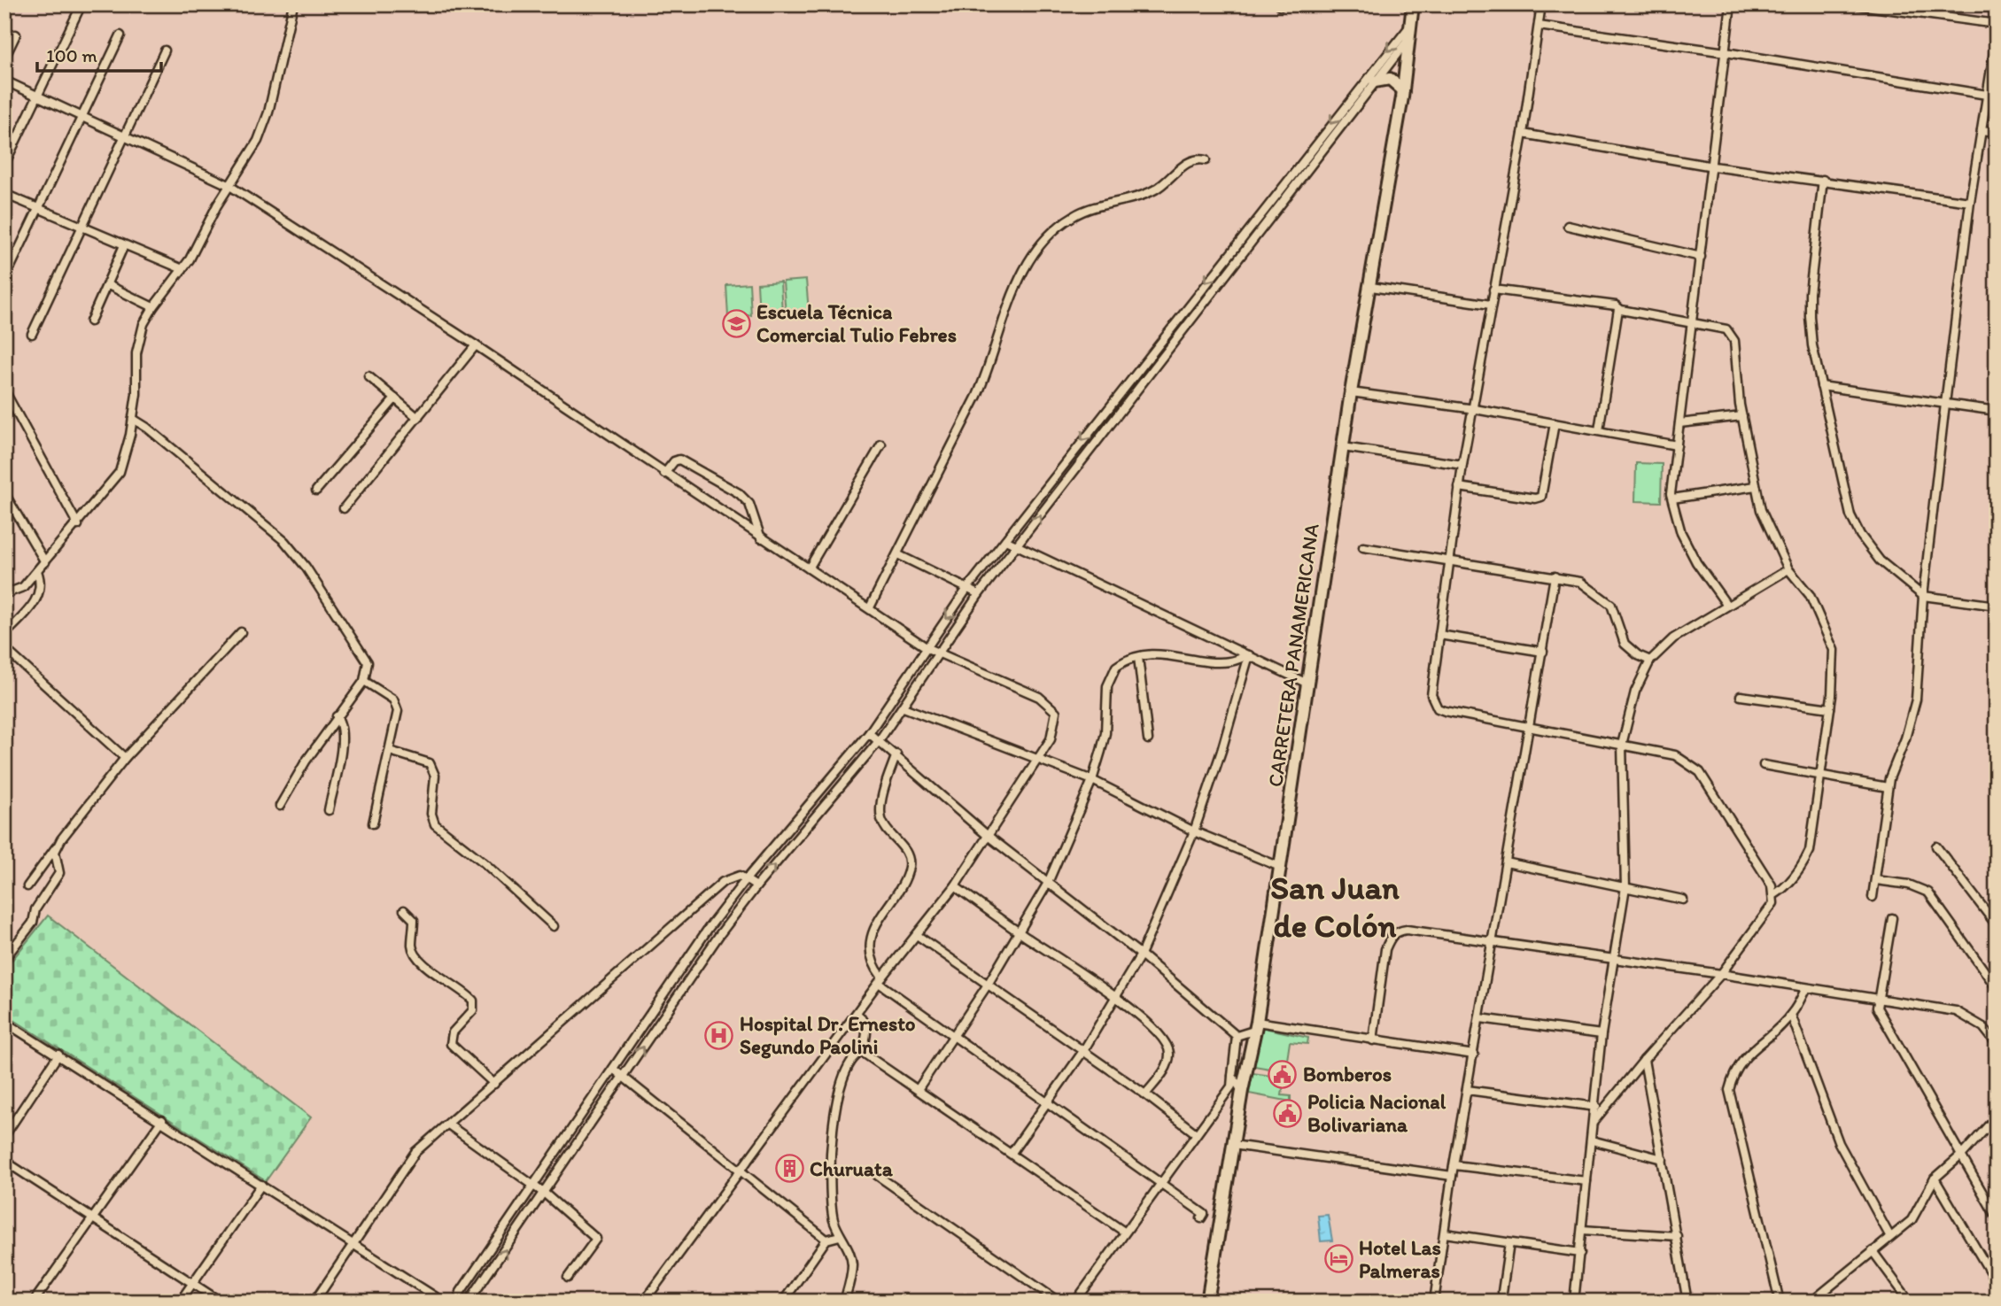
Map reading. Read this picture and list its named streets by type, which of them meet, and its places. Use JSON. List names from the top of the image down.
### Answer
{
  "streets": {
    "main road": ["CARRETERA PANAMERICANA"]
  },
  "districts": ["San Juan de Colón"],
  "places": {
    "school or university": ["Escuela Técnica Comercial Tulio Febres"],
    "hospital": ["Hospital Dr. Ernesto Segundo Paolini"],
    "public building": ["Bomberos", "Policia Nacional Bolivariana"],
    "building": ["Churuata"],
    "hotel": ["Hotel Las Palmeras"]
  },
  "scale_bar": "100 m"
}
